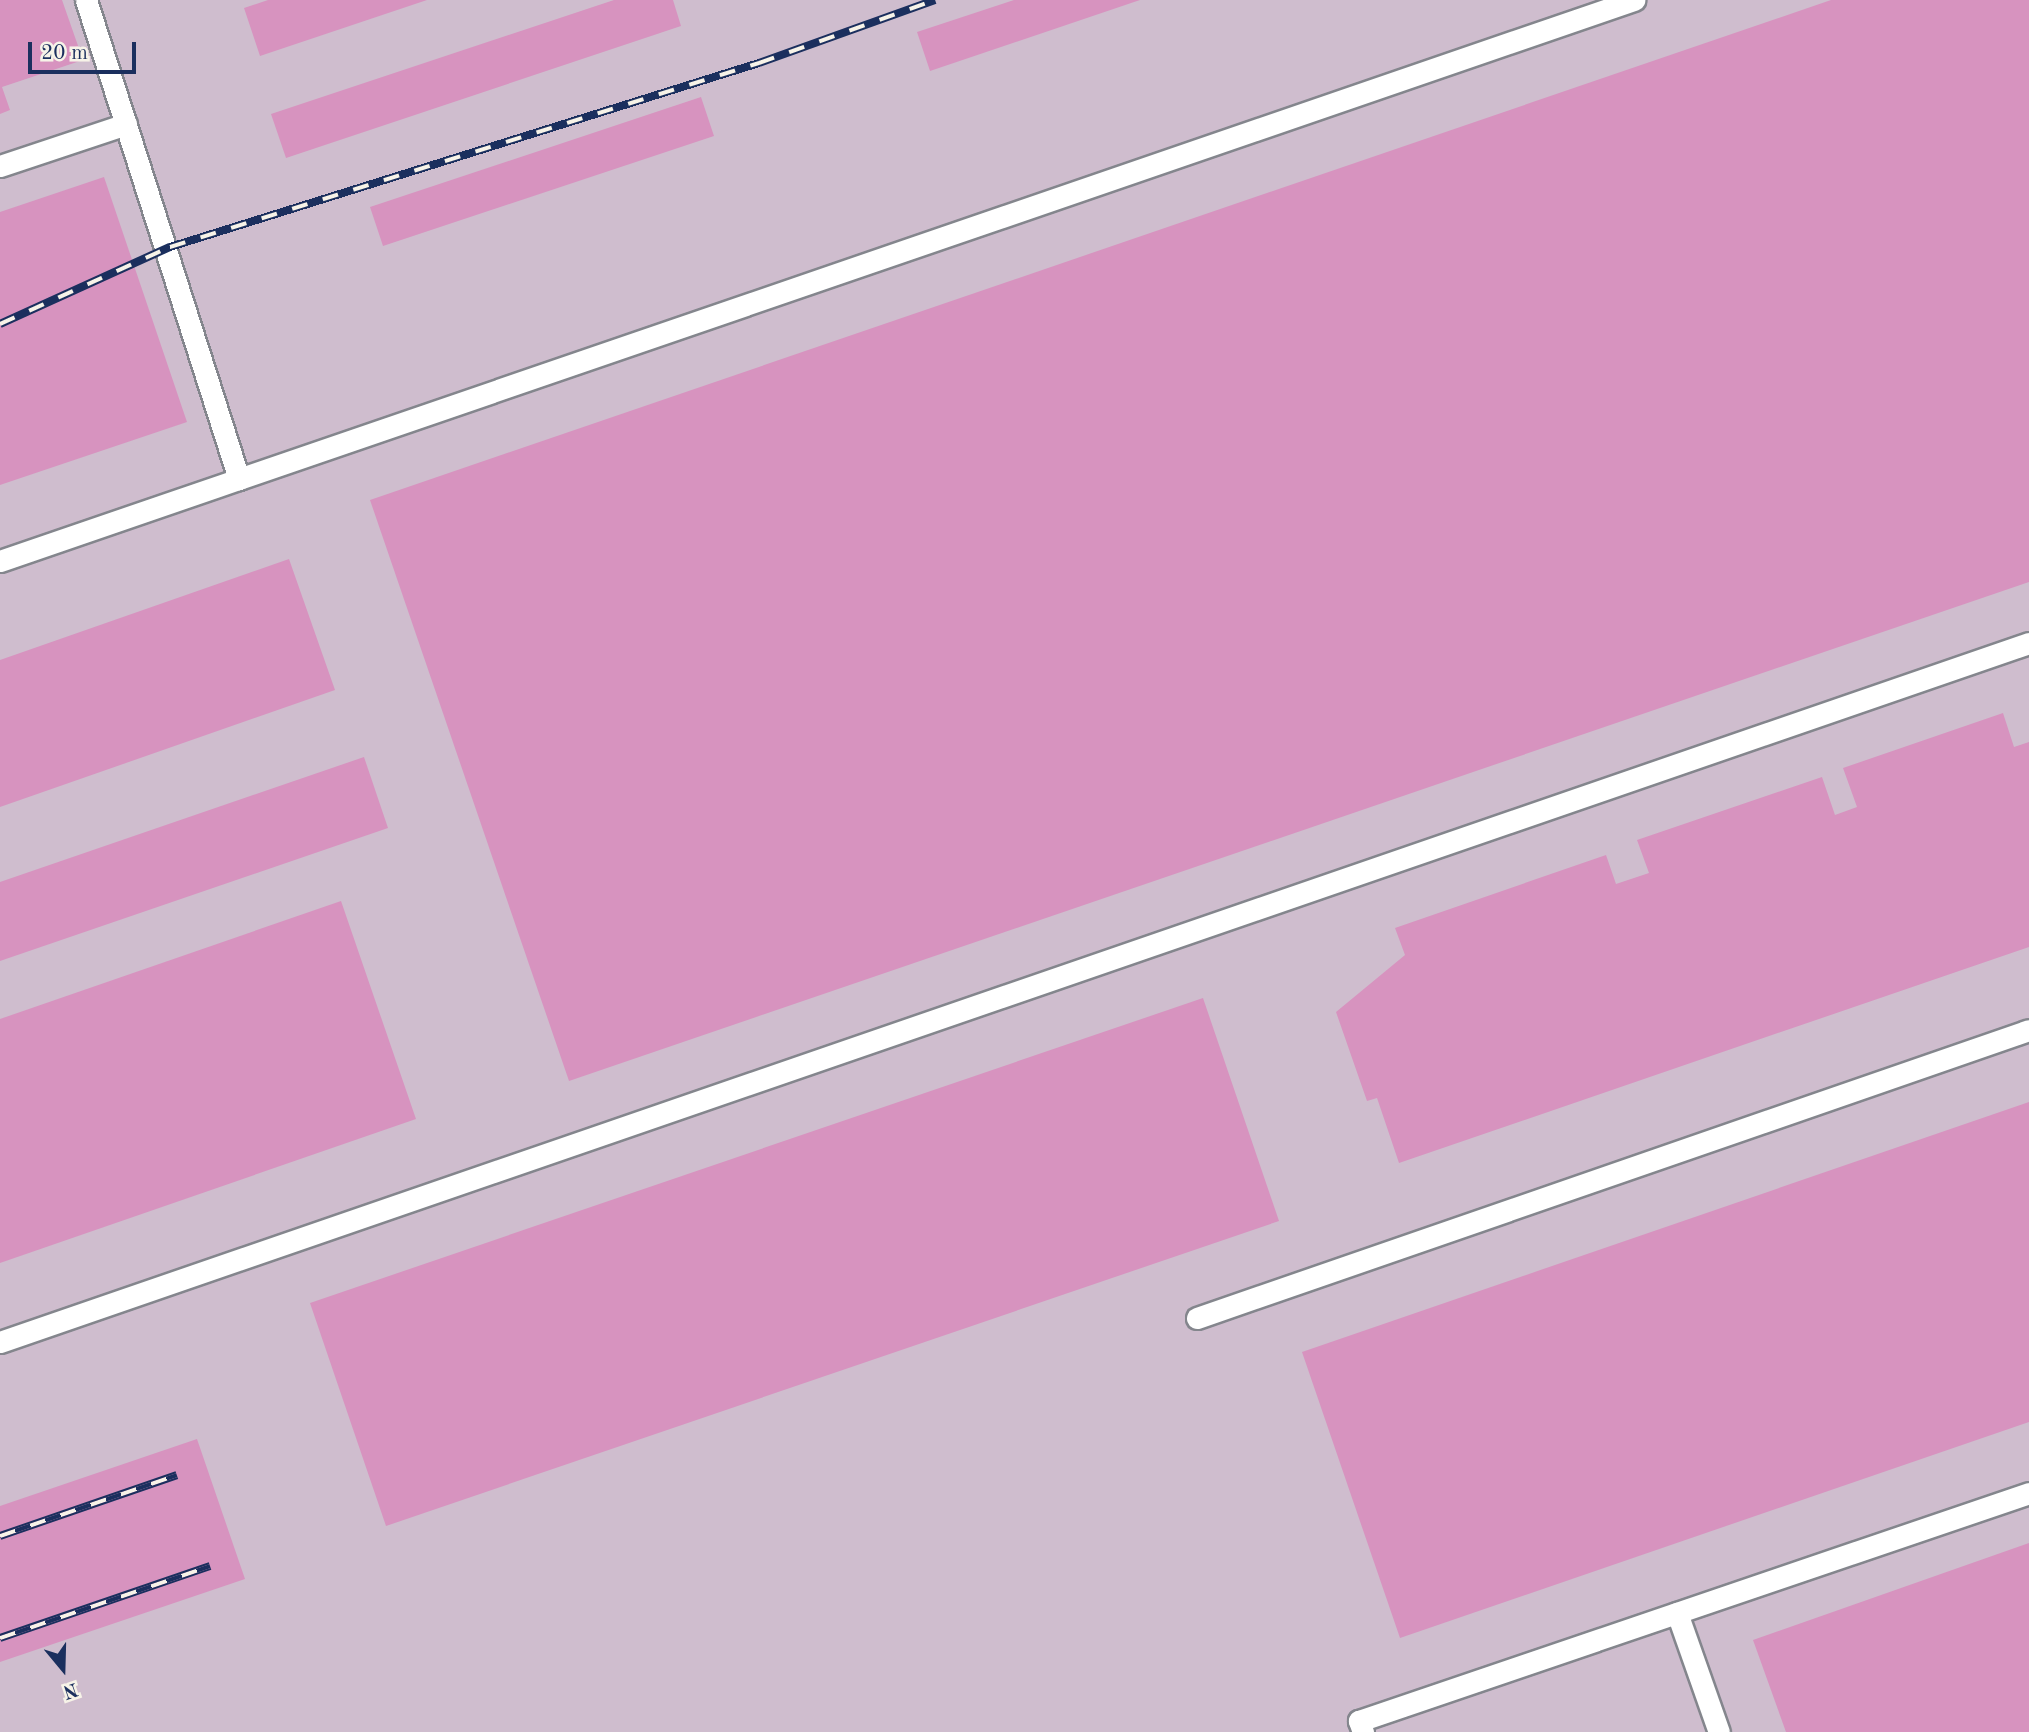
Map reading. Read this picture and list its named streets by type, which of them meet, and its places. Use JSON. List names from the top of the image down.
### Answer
{
  "scale_bar": "20 m",
  "north": "bottom"
}
